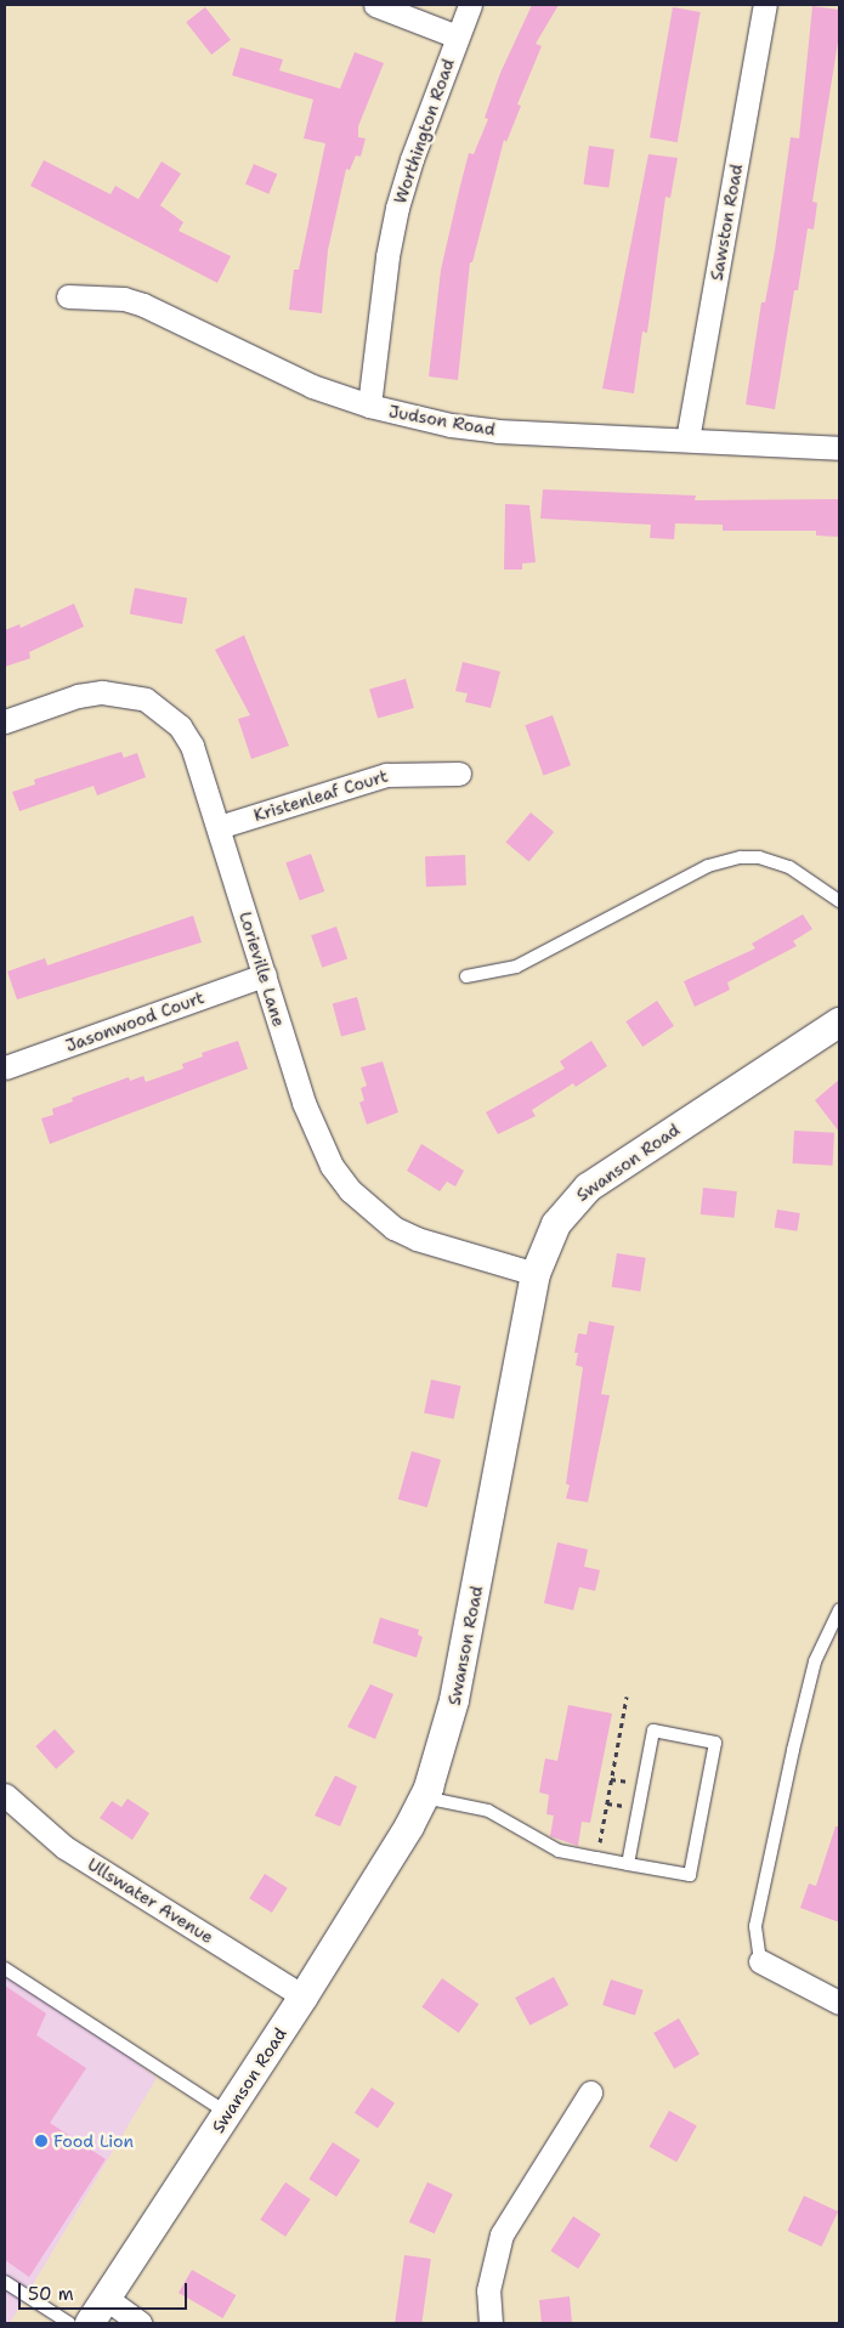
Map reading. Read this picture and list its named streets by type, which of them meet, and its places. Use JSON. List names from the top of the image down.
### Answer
{
  "streets": {
    "street": [
      "Worthington Road",
      "Sawston Road",
      "Judson Road",
      "Kristenleaf Court",
      "Lorieville Lane",
      "Jasonwood Court",
      "Swanson Road",
      "Ullswater Avenue"
    ]
  },
  "crossings": [
    ["Worthington Road", "Judson Road"],
    ["Sawston Road", "Judson Road"],
    ["Kristenleaf Court", "Lorieville Lane"],
    ["Lorieville Lane", "Jasonwood Court"],
    ["Lorieville Lane", "Swanson Road"],
    ["Swanson Road", "Ullswater Avenue"]
  ],
  "places": ["Food Lion"],
  "scale_bar": "50 m"
}
